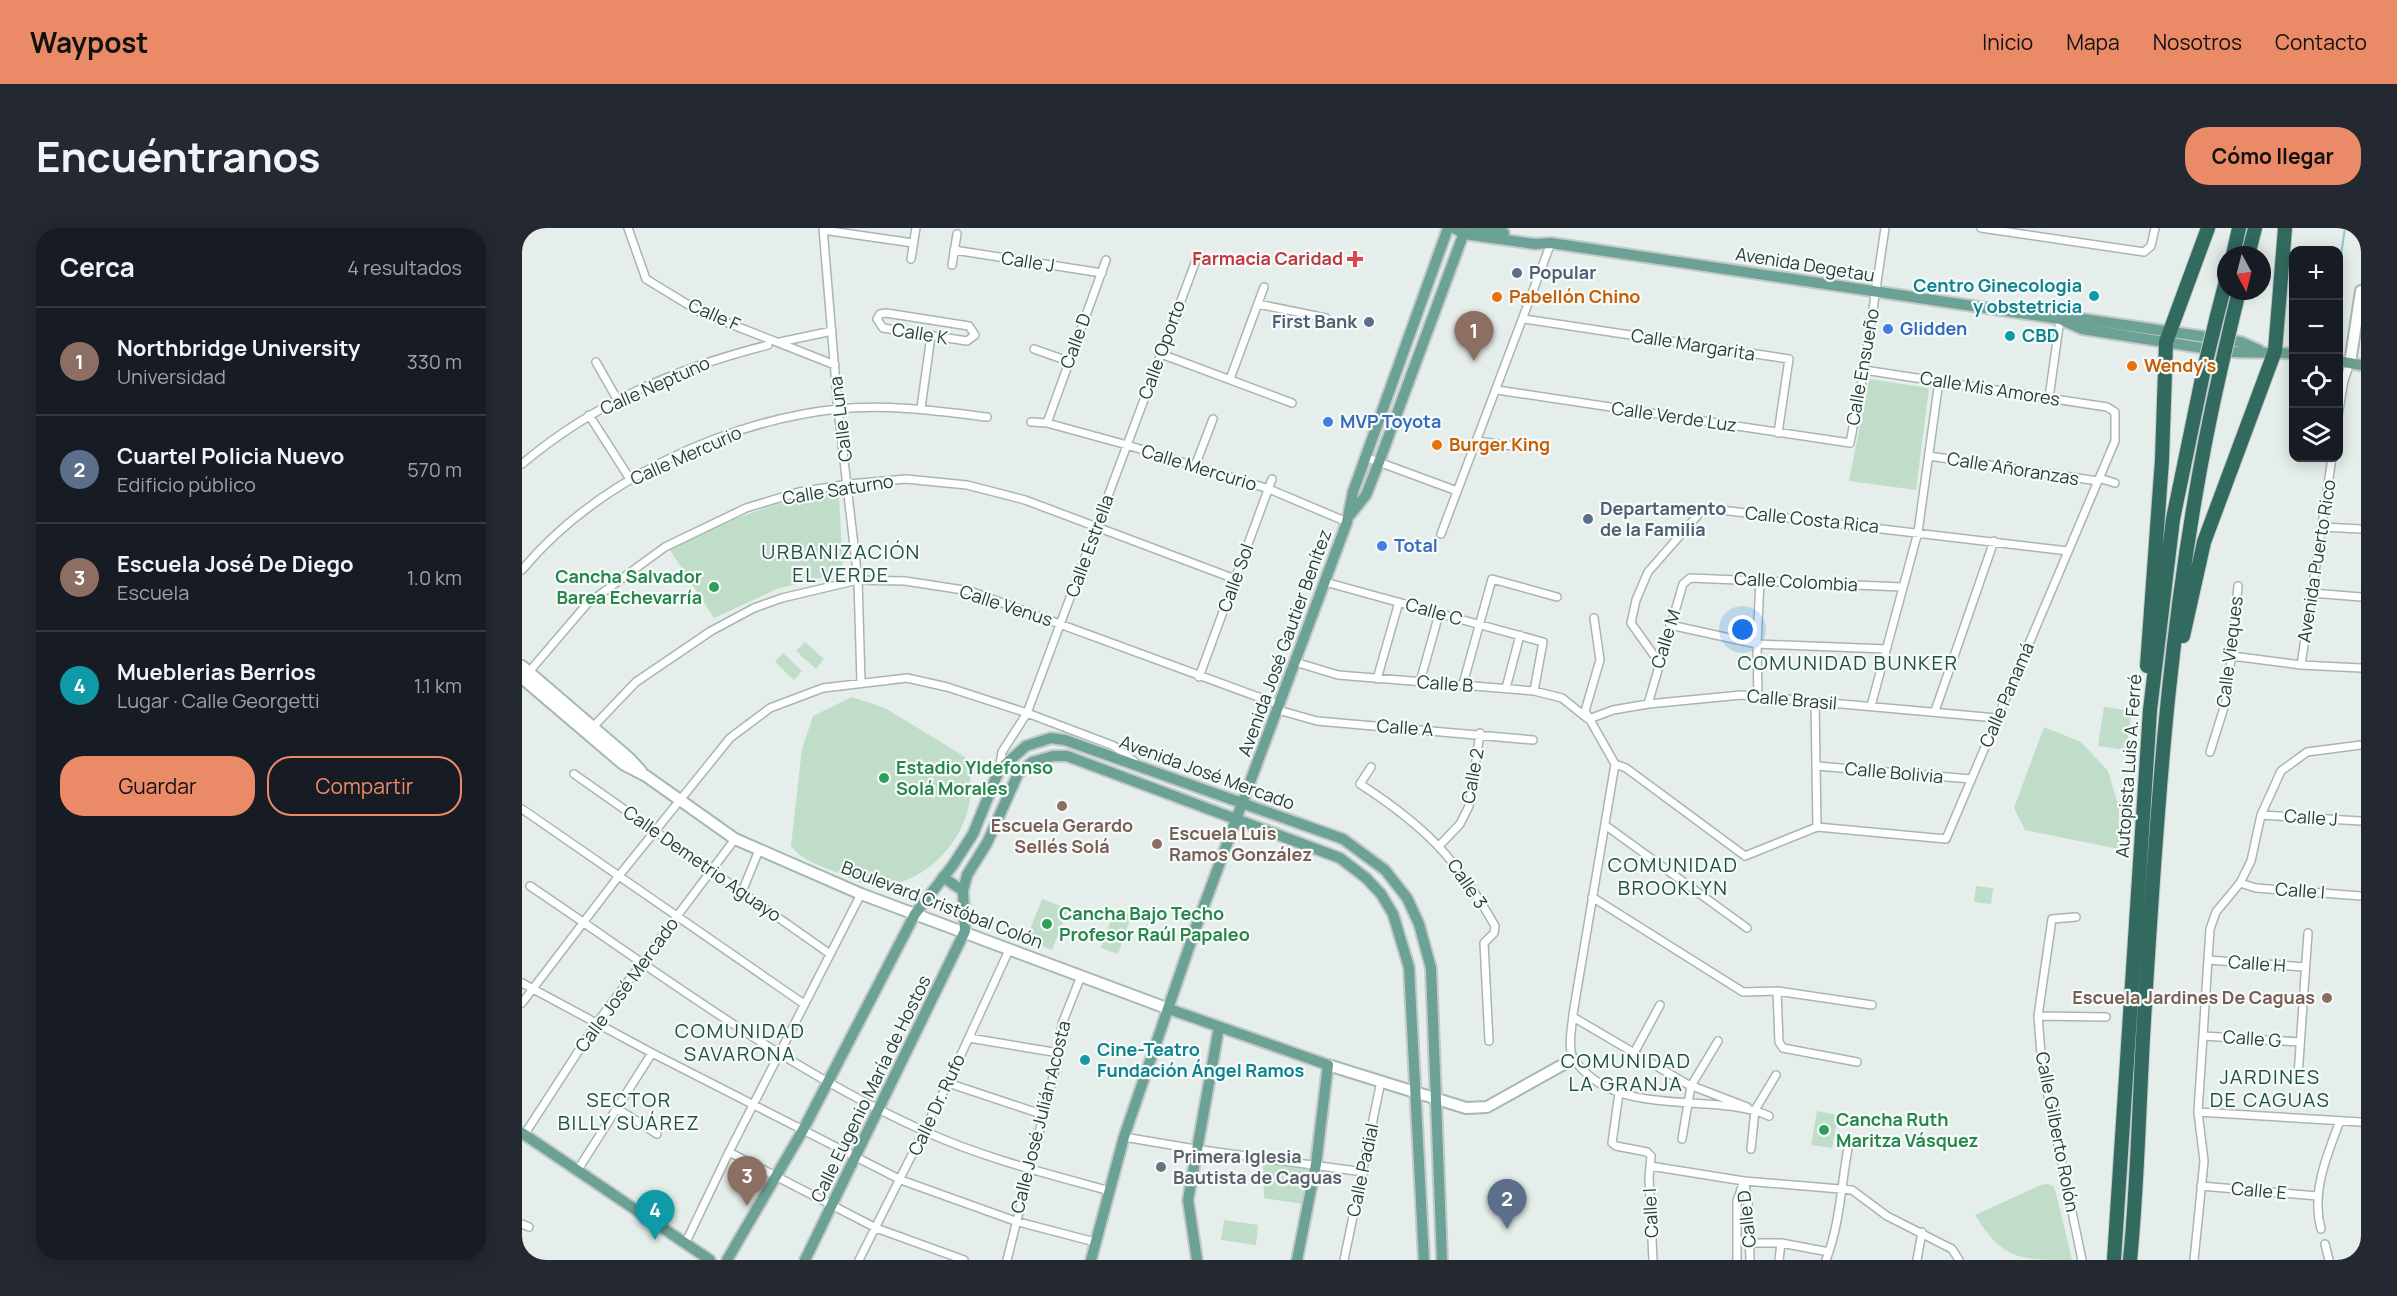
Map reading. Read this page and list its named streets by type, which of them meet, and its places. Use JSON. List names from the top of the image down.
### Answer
{
  "streets": {
    "highway": ["Autopista Luis A. Ferré"],
    "main road": [
      "Avenida Degetau",
      "Avenida José Gautier Benítez",
      "Avenida José Mercado",
      "Boulevard Cristóbal Colón",
      "Calle Eugenio María de Hostos"
    ],
    "street": [
      "Calle J",
      "Calle F",
      "Calle K",
      "Calle D",
      "Calle Margarita",
      "Calle Oporto",
      "Calle Ensueño",
      "Calle Neptuno",
      "Calle Mis Amores",
      "Calle Verde Luz",
      "Calle Luna",
      "Calle Mercurio",
      "Calle Añoranzas",
      "Calle Saturno",
      "Calle Costa Rica",
      "Calle Estrella",
      "Avenida Puerto Rico",
      "Calle Sol",
      "Calle Colombia",
      "Calle Venus",
      "Calle C",
      "Calle M",
      "Calle Vieques",
      "Calle B",
      "Calle Panamá",
      "Calle Brasil",
      "Calle A",
      "Calle Bolivia",
      "Calle 2",
      "Calle Demetrio Aguayo",
      "Calle 3",
      "Calle I",
      "Calle H",
      "Calle José Mercado",
      "Calle G",
      "Calle Dr. Rufo",
      "Calle José Julián Acosta",
      "Calle Gilberto Rolón",
      "Calle Padial",
      "Calle E"
    ]
  },
  "crossings": [
    ["Calle J", "Calle D"],
    ["Avenida Degetau", "Calle Ensueño"],
    ["Avenida Degetau", "Avenida José Gautier Benítez"],
    ["Calle F", "Calle Luna"],
    ["Calle D", "Calle Mercurio"],
    ["Calle Margarita", "Calle Verde Luz"],
    ["Calle Oporto", "Calle Mercurio"],
    ["Calle Oporto", "Calle Estrella"],
    ["Calle Ensueño", "Calle Mis Amores"],
    ["Calle Ensueño", "Calle Verde Luz"],
    ["Calle Mis Amores", "Calle Panamá"],
    ["Calle Luna", "Calle Mercurio"],
    ["Calle Luna", "Calle Saturno"],
    ["Calle Luna", "Calle Venus"],
    ["Calle Mercurio", "Calle Estrella"],
    ["Calle Mercurio", "Calle Sol"],
    ["Calle Mercurio", "Avenida José Gautier Benítez"],
    ["Calle Añoranzas", "Calle Panamá"],
    ["Calle Saturno", "Calle Estrella"],
    ["Calle Saturno", "Calle Sol"],
    ["Calle Saturno", "Boulevard Cristóbal Colón"],
    ["Calle Costa Rica", "Calle M"],
    ["Calle Costa Rica", "Calle Panamá"],
    ["Calle Estrella", "Calle Venus"],
    ["Calle Estrella", "Avenida José Mercado"],
    ["Calle Sol", "Calle Venus"],
    ["Calle Colombia", "Calle M"],
    ["Calle Venus", "Avenida José Gautier Benítez"],
    ["Calle Venus", "Calle A"],
    ["Calle Venus", "Boulevard Cristóbal Colón"],
    ["Calle C", "Avenida José Gautier Benítez"],
    ["Calle C", "Calle B"],
    ["Calle M", "Calle Brasil"],
    ["Avenida José Gautier Benítez", "Calle B"],
    ["Avenida José Gautier Benítez", "Calle A"],
    ["Avenida José Gautier Benítez", "Avenida José Mercado"],
    ["Avenida José Gautier Benítez", "Boulevard Cristóbal Colón"],
    ["Calle B", "Calle Brasil"],
    ["Calle Panamá", "Calle Brasil"],
    ["Calle Panamá", "Calle Bolivia"],
    ["Calle A", "Calle 2"],
    ["Avenida José Mercado", "Boulevard Cristóbal Colón"],
    ["Avenida José Mercado", "Calle Eugenio María de Hostos"],
    ["Calle 2", "Calle 3"],
    ["Calle Demetrio Aguayo", "Calle José Mercado"],
    ["Boulevard Cristóbal Colón", "Calle José Mercado"],
    ["Boulevard Cristóbal Colón", "Calle Eugenio María de Hostos"],
    ["Boulevard Cristóbal Colón", "Calle Dr. Rufo"],
    ["Boulevard Cristóbal Colón", "Calle José Julián Acosta"],
    ["Boulevard Cristóbal Colón", "Calle Padial"]
  ],
  "districts": [
    "URBANIZACIÓN EL VERDE",
    "COMUNIDAD BUNKER",
    "COMUNIDAD BROOKLYN",
    "COMUNIDAD SAVARONA",
    "COMUNIDAD LA GRANJA",
    "JARDINES DE CAGUAS",
    "SECTOR BILLY SUÁREZ"
  ],
  "places": {
    "health": ["Farmacia Caridad"],
    "other": [
      "Popular",
      "Centro Ginecologia y obstetricia",
      "Pabellón Chino",
      "First Bank",
      "Glidden",
      "CBD",
      "Wendy's",
      "MVP Toyota",
      "Burger King",
      "Departamento de la Familia",
      "Total",
      "Cancha Salvador Barea Echevarría",
      "Estadio Yldefonso Solá Morales",
      "Escuela Gerardo Sellés Solá",
      "Escuela Luis Ramos González",
      "Cancha Bajo Techo Profesor Raúl Papaleo",
      "Escuela Jardines De Caguas",
      "Cine-Teatro Fundación Ángel Ramos",
      "Cancha Ruth Maritza Vásquez",
      "Primera Iglesia Bautista de Caguas"
    ]
  },
  "north": "bottom",
  "page": {
    "header": "Waypost",
    "nav": [
      "Inicio",
      "Mapa",
      "Nosotros",
      "Contacto"
    ],
    "title": "Encuéntranos",
    "buttons": [
      "Cómo llegar",
      ["Guardar", "Compartir"]
    ],
    "heading": ["Cerca", "4 resultados"],
    "map_buttons": ["+", "−"],
    "list": [
      {
        "mark": "1",
        "name": "Northbridge University",
        "note": "Universidad",
        "value": "330 m"
      },
      {
        "mark": "2",
        "name": "Cuartel Policia Nuevo",
        "note": "Edificio público",
        "value": "570 m"
      },
      {
        "mark": "3",
        "name": "Escuela José De Diego",
        "note": "Escuela",
        "value": "1.0 km"
      },
      {
        "mark": "4",
        "name": "Mueblerias Berrios",
        "note": "Lugar · Calle Georgetti",
        "value": "1.1 km"
      }
    ],
    "pins": [
      "1",
      "3",
      "2",
      "4"
    ]
  }
}
